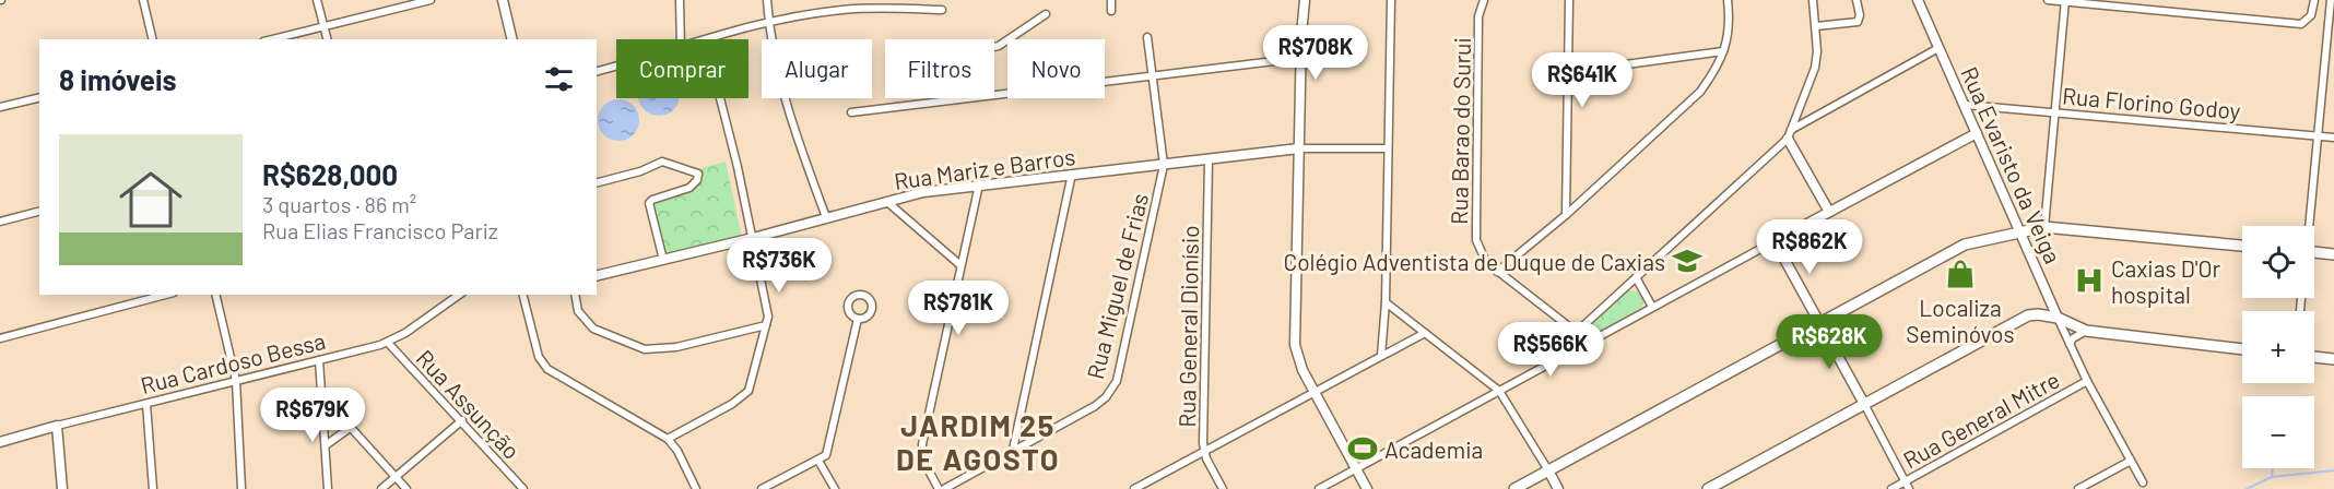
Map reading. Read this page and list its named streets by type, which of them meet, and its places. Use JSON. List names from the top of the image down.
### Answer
{
  "streets": {
    "main road": ["Rua Evaristo da Veiga", "Rua Mariz e Barros", "Rua Cardoso Bessa"],
    "street": [
      "Rua Florino Godoy",
      "Rua Barao do Surui",
      "Rua Miguel de Frias",
      "Rua General Dionísio",
      "Rua Assunção",
      "Rua General Mitre"
    ]
  },
  "crossings": [
    ["Rua Florino Godoy", "Rua Evaristo da Veiga"],
    ["Rua Evaristo da Veiga", "Rua General Mitre"],
    ["Rua Mariz e Barros", "Rua Miguel de Frias"],
    ["Rua Mariz e Barros", "Rua General Dionísio"],
    ["Rua Cardoso Bessa", "Rua Assunção"]
  ],
  "districts": ["JARDIM 25 DE AGOSTO"],
  "places": {
    "school or university": ["Colégio Adventista de Duque de Caxias"],
    "shop": ["Localiza Seminóvos"],
    "hospital": ["Caxias D'Or hospital"],
    "sports": ["Academia"]
  },
  "page": {
    "price": [
      "R$708K",
      "R$641K",
      "R$862K",
      "R$736K",
      "R$781K",
      "R$628K",
      "R$566K",
      "R$679K"
    ],
    "chip": [
      "Comprar",
      "Alugar",
      "Filtros",
      "Novo"
    ],
    "heading": "8 imóveis",
    "list": [
      {
        "name": "R$628,000",
        "note": "3 quartos · 86 m² · Rua Elias Francisco Pariz"
      }
    ],
    "map_buttons": ["+", "−"]
  }
}
